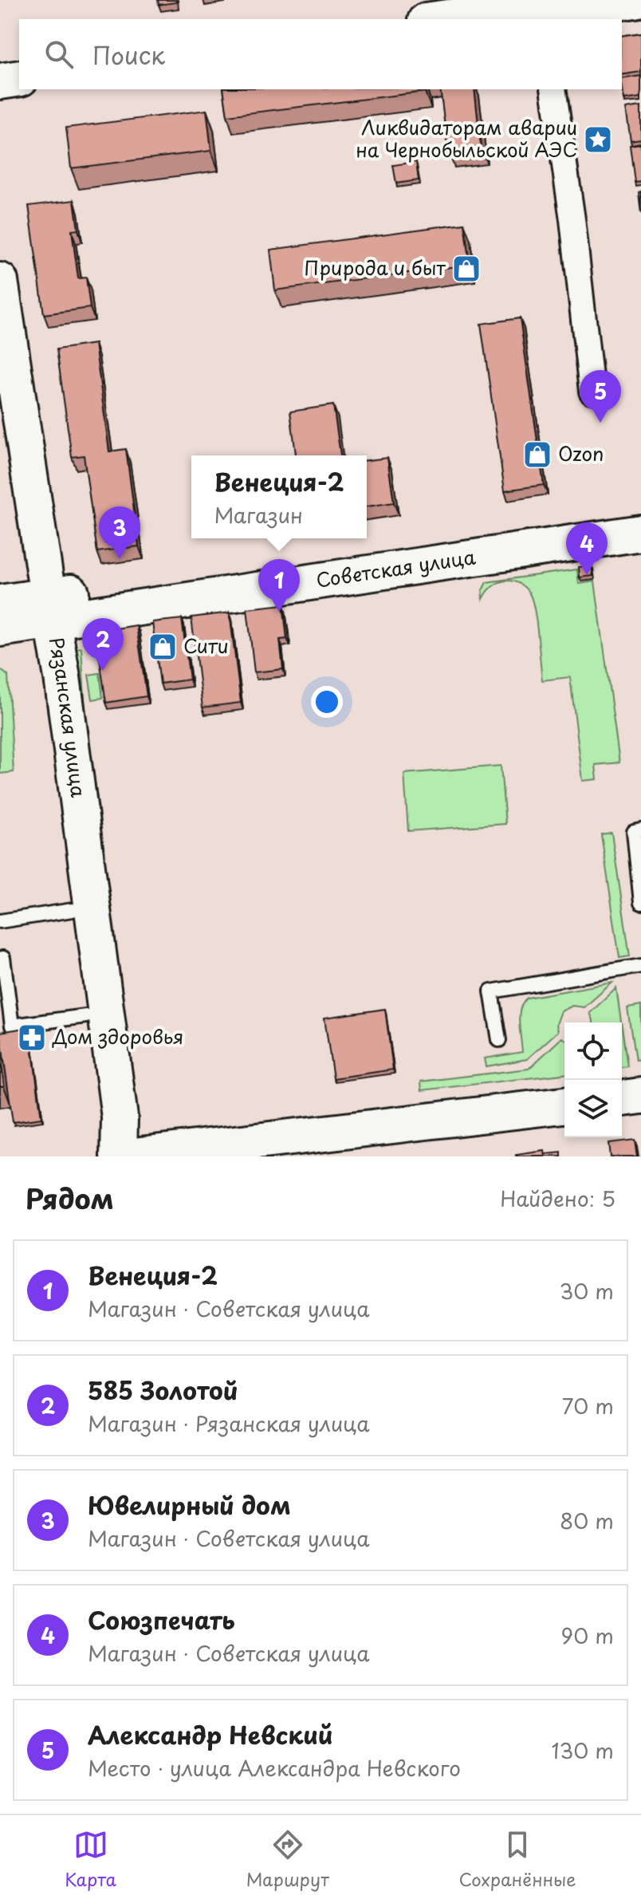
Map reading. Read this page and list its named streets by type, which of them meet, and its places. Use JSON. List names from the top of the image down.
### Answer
{
  "streets": {
    "main road": ["Советская улица", "Рязанская улица"]
  },
  "crossings": [
    ["Советская улица", "Рязанская улица"]
  ],
  "places": {
    "place": ["Ликвидаторам аварии на Чернобыльской АЭС"],
    "shop": ["Природа и быт", "Ozon", "Сити"],
    "pharmacy": ["Дом здоровья"]
  },
  "page": {
    "search": "Поиск",
    "pins": [
      "5",
      "3",
      "4",
      "1",
      "2"
    ],
    "popup": ["Венеция-2", "Магазин"],
    "heading": ["Рядом", "Найдено: 5"],
    "list": [
      {
        "mark": "1",
        "name": "Венеция-2",
        "note": "Магазин · Советская улица",
        "value": "30 m"
      },
      {
        "mark": "2",
        "name": "585 Золотой",
        "note": "Магазин · Рязанская улица",
        "value": "70 m"
      },
      {
        "mark": "3",
        "name": "Ювелирный дом",
        "note": "Магазин · Советская улица",
        "value": "80 m"
      },
      {
        "mark": "4",
        "name": "Союзпечать",
        "note": "Магазин · Советская улица",
        "value": "90 m"
      },
      {
        "mark": "5",
        "name": "Александр Невский",
        "note": "Место · улица Александра Невского",
        "value": "130 m"
      }
    ],
    "nav": ["Карта", "Маршрут", "Сохранённые"]
  }
}
